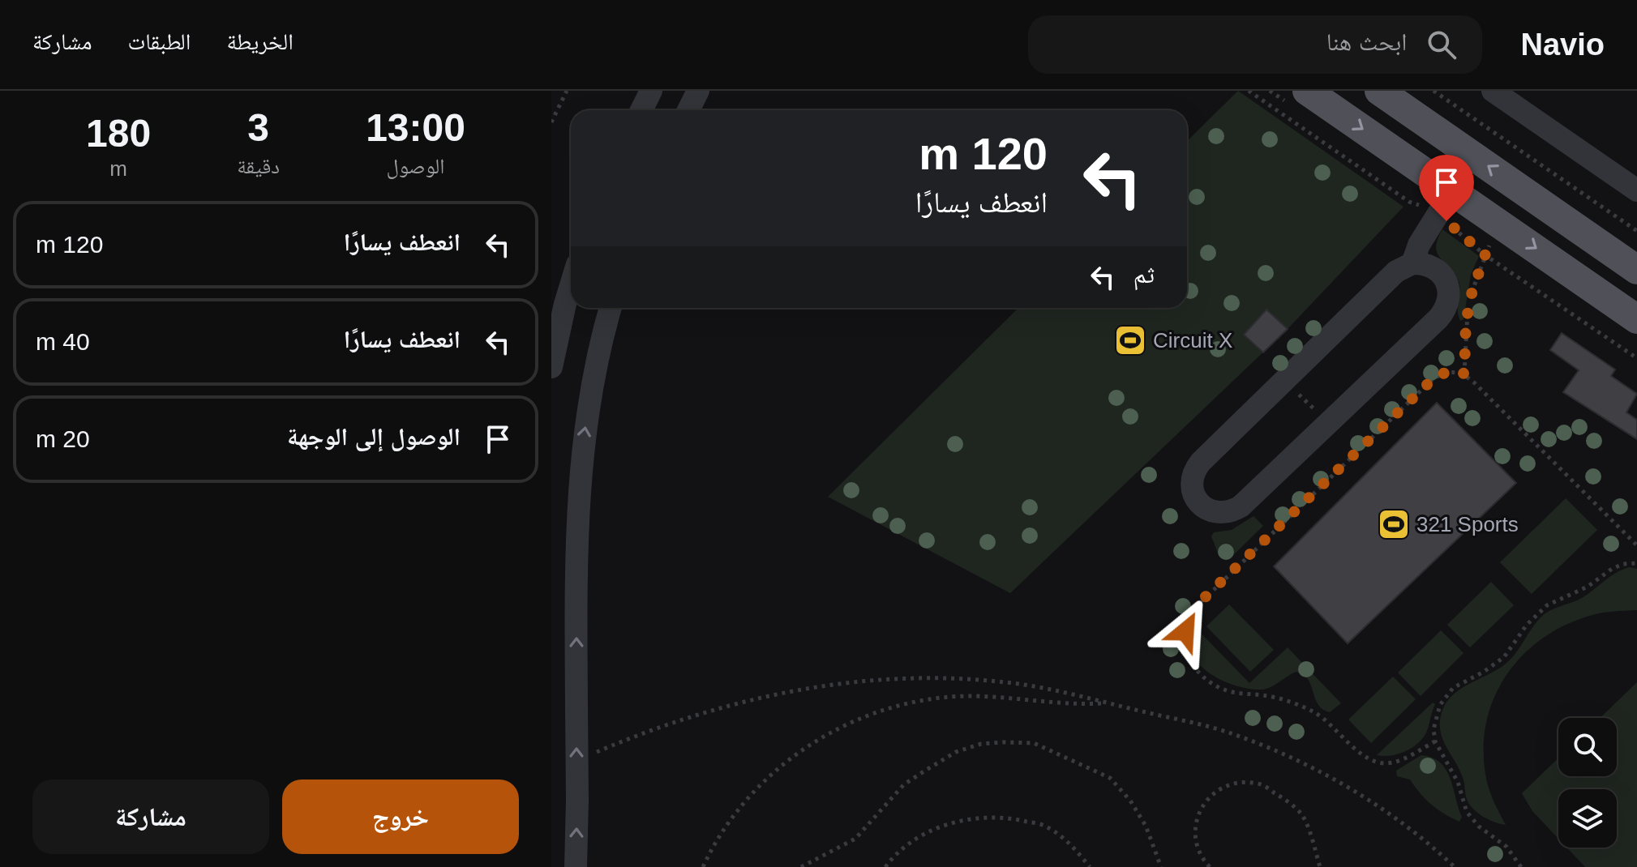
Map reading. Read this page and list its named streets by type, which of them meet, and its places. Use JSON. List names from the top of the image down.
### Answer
{
  "places": {
    "sports": ["Circuit X", "321 Sports"]
  },
  "page": {
    "header": "Navio",
    "search": "ابحث هنا",
    "nav": ["الخريطة", "الطبقات", "مشاركة"],
    "eta": [
      "13:00",
      "الوصول",
      "3",
      "دقيقة",
      "180",
      "m"
    ],
    "turn": ["120 m", "انعطف يسارًا"],
    "list": [
      {
        "name": "انعطف يسارًا",
        "value": "120 m"
      },
      {
        "name": "انعطف يسارًا",
        "value": "40 m"
      },
      {
        "name": "الوصول إلى الوجهة",
        "value": "20 m"
      }
    ],
    "then": "ثم",
    "buttons": ["خروج", "مشاركة"]
  }
}
